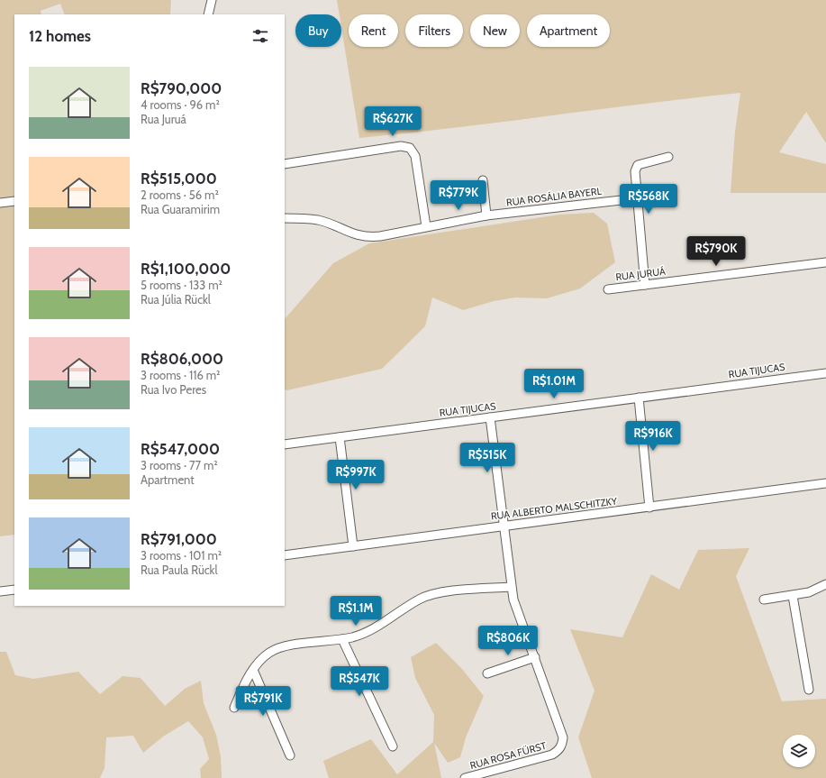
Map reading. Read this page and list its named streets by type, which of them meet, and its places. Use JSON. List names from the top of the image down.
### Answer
{
  "streets": {
    "street": [
      "RUA ROSÁLIA BAYERL",
      "RUA JURUÁ",
      "RUA TIJUCAS",
      "RUA ALBERTO MALSCHITZKY",
      "RUA ROSA FÜRST"
    ]
  },
  "crossings": [
    ["RUA TIJUCAS", "RUA ROSA FÜRST"],
    ["RUA ALBERTO MALSCHITZKY", "RUA ROSA FÜRST"]
  ],
  "page": {
    "chip": [
      "Buy",
      "Rent",
      "Filters",
      "New",
      "Apartment"
    ],
    "heading": "12 homes",
    "list": [
      {
        "name": "R$790,000",
        "note": "4 rooms · 96 m² · Rua Juruá"
      },
      {
        "name": "R$515,000",
        "note": "2 rooms · 56 m² · Rua Guaramirim"
      },
      {
        "name": "R$1,100,000",
        "note": "5 rooms · 133 m² · Rua Júlia Rückl"
      },
      {
        "name": "R$806,000",
        "note": "3 rooms · 116 m² · Rua Ivo Peres"
      },
      {
        "name": "R$547,000",
        "note": "3 rooms · 77 m² · Apartment"
      },
      {
        "name": "R$791,000",
        "note": "3 rooms · 101 m² · Rua Paula Rückl"
      }
    ],
    "price": [
      "R$627K",
      "R$779K",
      "R$568K",
      "R$790K",
      "R$1.01M",
      "R$916K",
      "R$515K",
      "R$997K",
      "R$1.1M",
      "R$806K",
      "R$547K",
      "R$791K"
    ]
  }
}
